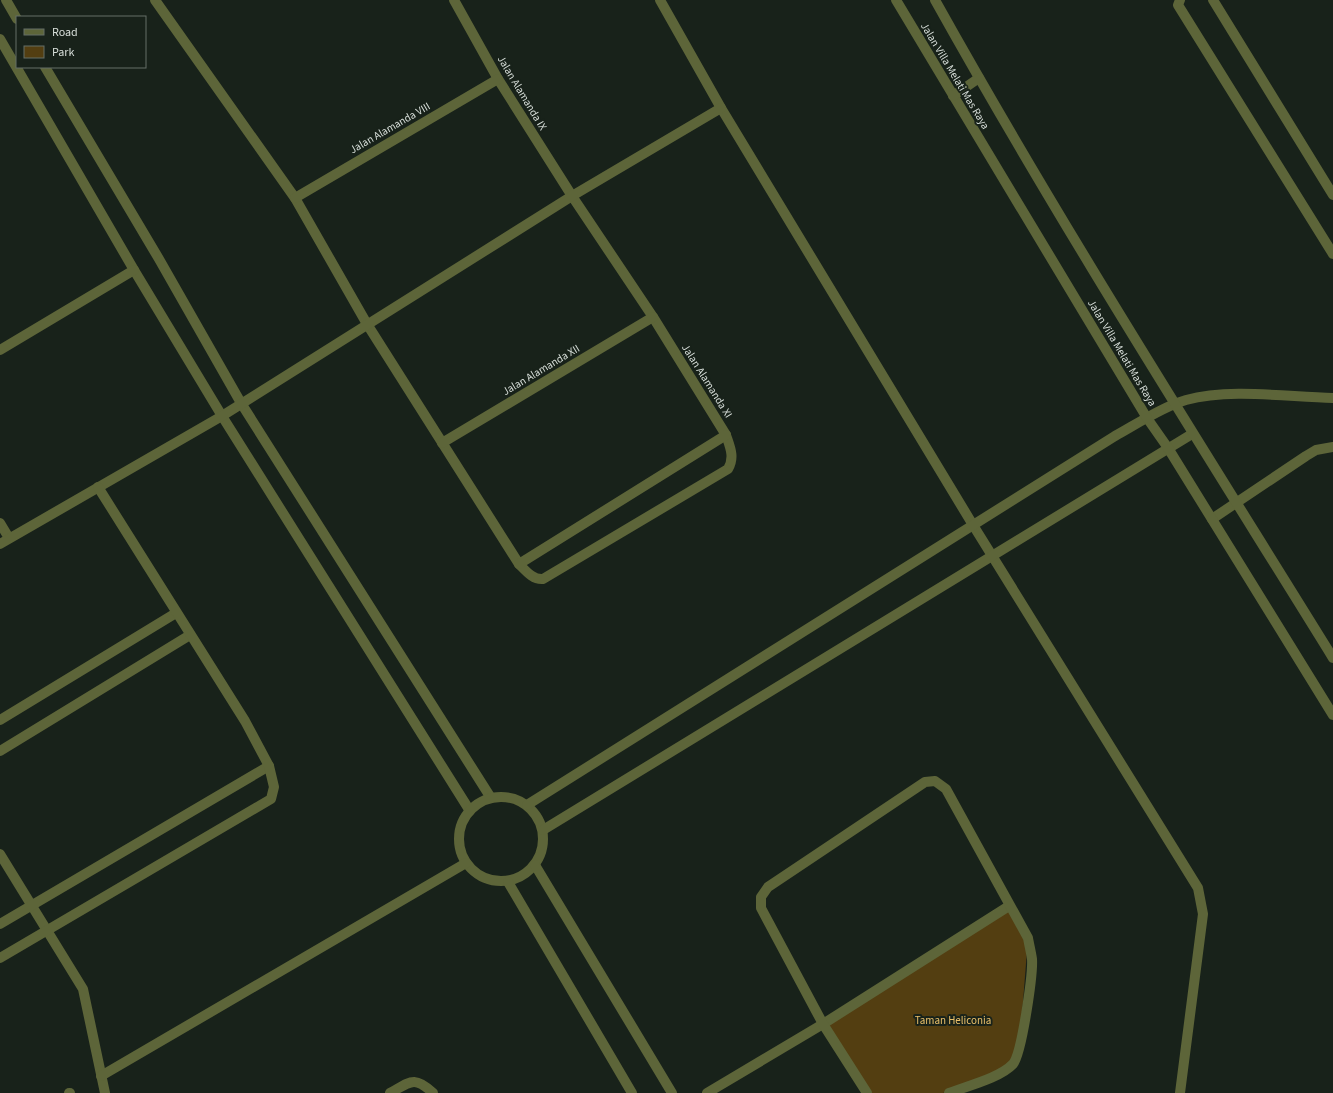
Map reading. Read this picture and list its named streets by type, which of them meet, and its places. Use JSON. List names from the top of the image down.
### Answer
{
  "streets": {
    "street": [
      "Jalan Villa Melati Mas Raya",
      "Jalan Alamanda IX",
      "Jalan Alamanda VIII",
      "Jalan Alamanda XII",
      "Jalan Alamanda XI"
    ]
  },
  "crossings": [
    ["Jalan Alamanda IX", "Jalan Alamanda VIII"],
    ["Jalan Alamanda IX", "Jalan Alamanda XI"],
    ["Jalan Alamanda XII", "Jalan Alamanda XI"]
  ],
  "parks": ["Taman Heliconia"],
  "legend": ["Road", "Park"]
}
